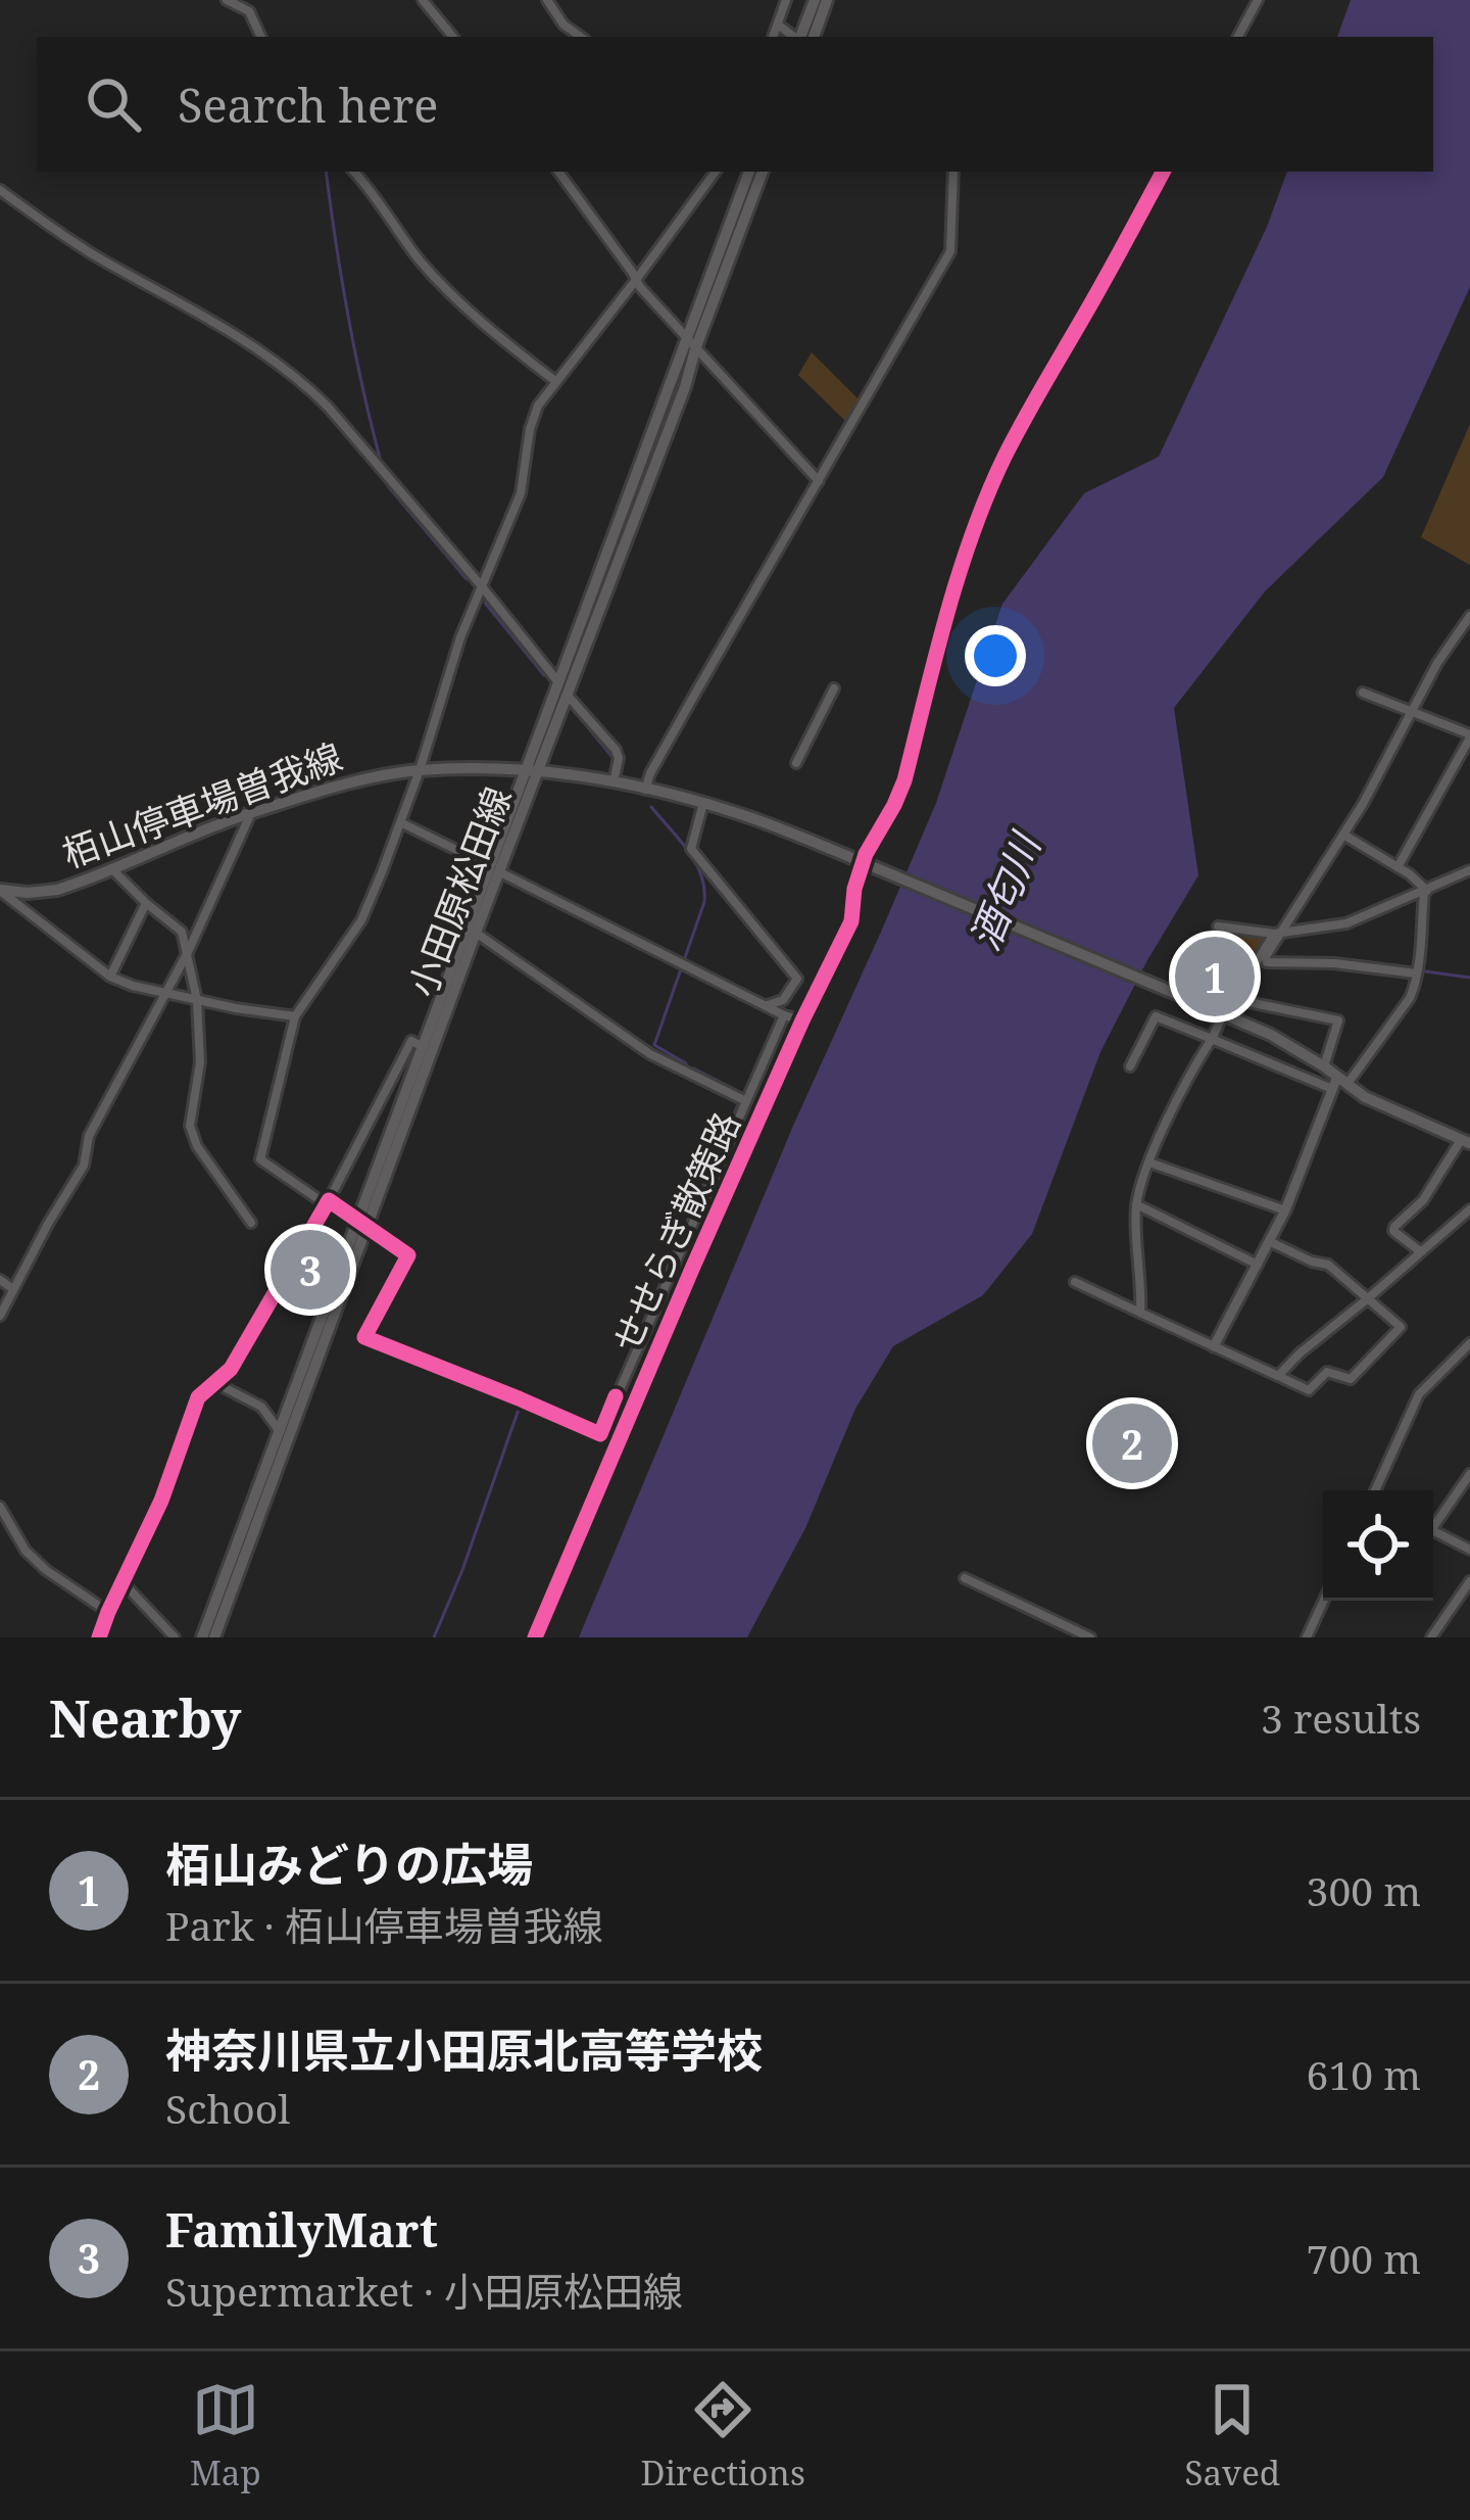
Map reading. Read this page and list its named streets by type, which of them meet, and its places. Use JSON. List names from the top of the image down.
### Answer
{
  "streets": {
    "main road": ["栢山停車場曽我線", "小田原松田線"],
    "street": ["せせらぎ散策路"]
  },
  "crossings": [
    ["栢山停車場曽我線", "小田原松田線"]
  ],
  "water": ["酒匂川"],
  "page": {
    "search": "Search here",
    "pins": ["1", "3", "2"],
    "heading": ["Nearby", "3 results"],
    "list": [
      {
        "mark": "1",
        "name": "栢山みどりの広場",
        "note": "Park · 栢山停車場曽我線",
        "value": "300 m"
      },
      {
        "mark": "2",
        "name": "神奈川県立小田原北高等学校",
        "note": "School",
        "value": "610 m"
      },
      {
        "mark": "3",
        "name": "FamilyMart",
        "note": "Supermarket · 小田原松田線",
        "value": "700 m"
      }
    ],
    "nav": ["Map", "Directions", "Saved"]
  }
}
